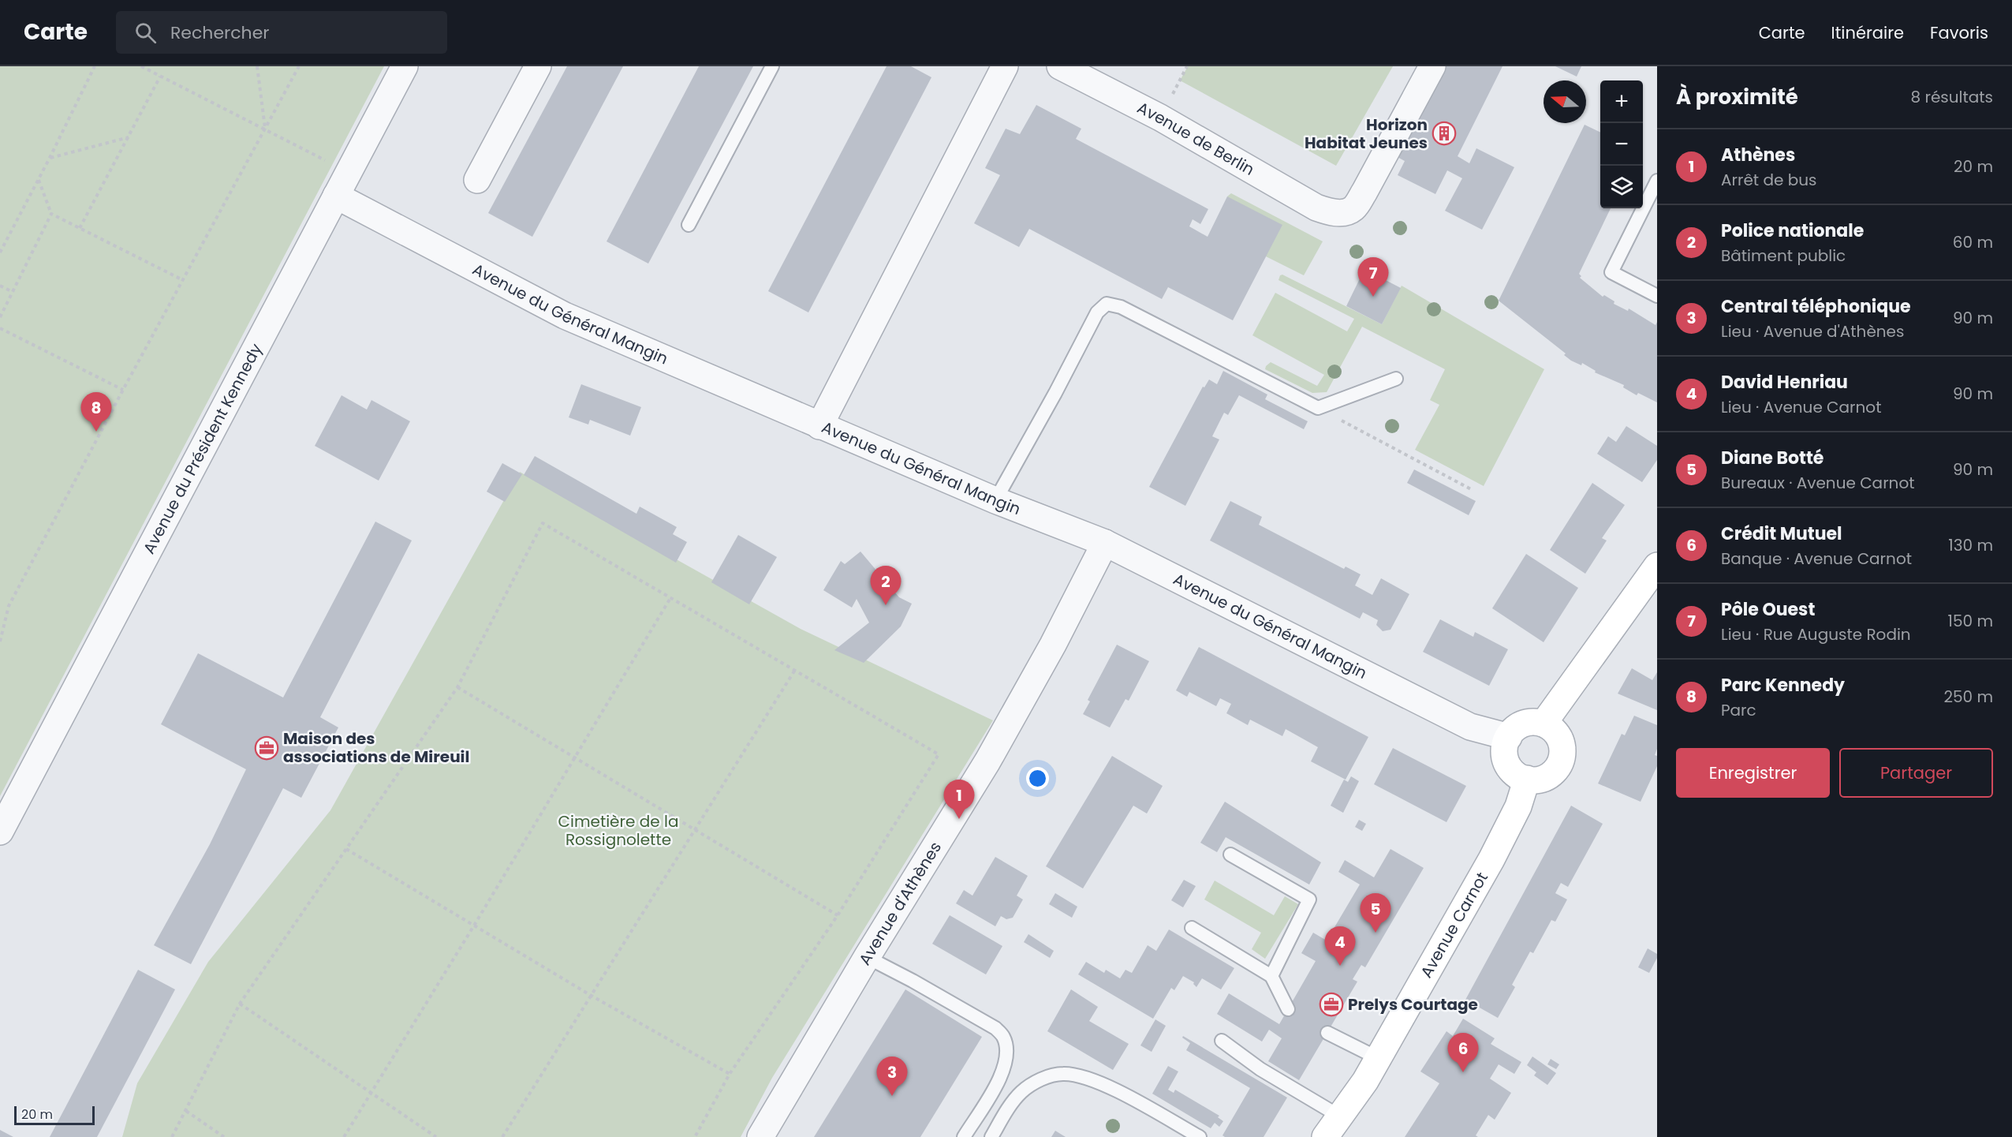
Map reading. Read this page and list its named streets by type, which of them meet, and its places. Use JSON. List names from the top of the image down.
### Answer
{
  "streets": {
    "main road": ["Avenue Carnot"],
    "street": [
      "Avenue de Berlin",
      "Avenue du Général Mangin",
      "Avenue du Président Kennedy",
      "Avenue d'Athènes"
    ]
  },
  "crossings": [
    ["Avenue du Général Mangin", "Avenue du Président Kennedy"],
    ["Avenue du Général Mangin", "Avenue d'Athènes"],
    ["Avenue du Général Mangin", "Avenue Carnot"]
  ],
  "parks": ["Cimetière de la Rossignolette"],
  "places": {
    "building": ["Horizon Habitat Jeunes"],
    "office": ["Maison des associations de Mireuil", "Prelys Courtage"]
  },
  "scale_bar": "20 m",
  "north": "left",
  "page": {
    "header": "Carte",
    "search": "Rechercher",
    "nav": ["Carte", "Itinéraire", "Favoris"],
    "heading": ["À proximité", "8 résultats"],
    "map_buttons": ["+", "−"],
    "list": [
      {
        "mark": "1",
        "name": "Athènes",
        "note": "Arrêt de bus",
        "value": "20 m"
      },
      {
        "mark": "2",
        "name": "Police nationale",
        "note": "Bâtiment public",
        "value": "60 m"
      },
      {
        "mark": "3",
        "name": "Central téléphonique",
        "note": "Lieu · Avenue d'Athènes",
        "value": "90 m"
      },
      {
        "mark": "4",
        "name": "David Henriau",
        "note": "Lieu · Avenue Carnot",
        "value": "90 m"
      },
      {
        "mark": "5",
        "name": "Diane Botté",
        "note": "Bureaux · Avenue Carnot",
        "value": "90 m"
      },
      {
        "mark": "6",
        "name": "Crédit Mutuel",
        "note": "Banque · Avenue Carnot",
        "value": "130 m"
      },
      {
        "mark": "7",
        "name": "Pôle Ouest",
        "note": "Lieu · Rue Auguste Rodin",
        "value": "150 m"
      },
      {
        "mark": "8",
        "name": "Parc Kennedy",
        "note": "Parc",
        "value": "250 m"
      }
    ],
    "pins": [
      "7",
      "8",
      "2",
      "1",
      "5",
      "4",
      "6",
      "3"
    ],
    "buttons": ["Enregistrer", "Partager"],
    "scale": "20 m"
  }
}
